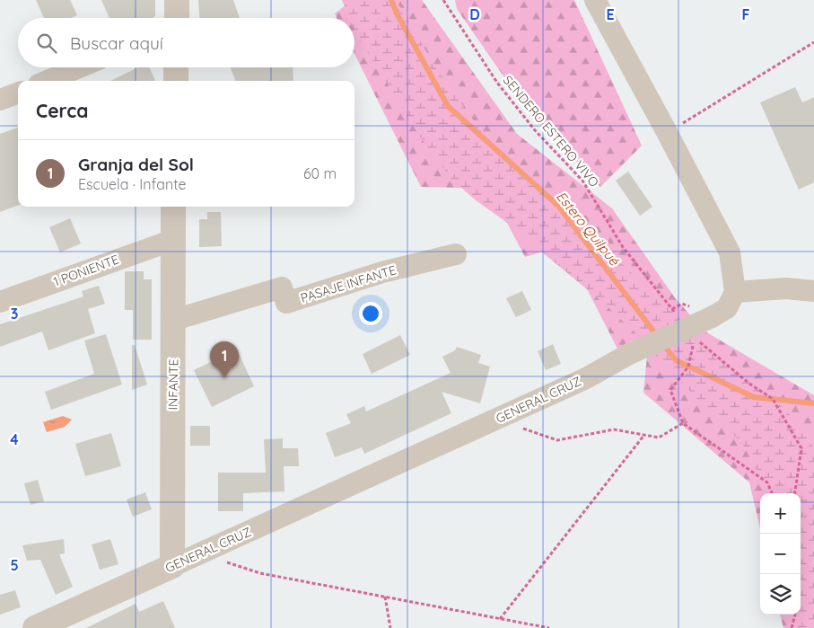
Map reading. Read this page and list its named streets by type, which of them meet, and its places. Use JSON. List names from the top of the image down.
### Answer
{
  "streets": {
    "street": [
      "1 PONIENTE",
      "PASAJE INFANTE",
      "INFANTE",
      "GENERAL CRUZ"
    ],
    "path": ["SENDERO ESTERO VIVO"]
  },
  "crossings": [
    ["1 PONIENTE", "INFANTE"],
    ["PASAJE INFANTE", "INFANTE"],
    ["INFANTE", "GENERAL CRUZ"]
  ],
  "water": ["Estero Quilpué"],
  "page": {
    "search": "Buscar aquí",
    "heading": "Cerca",
    "list": [
      {
        "mark": "1",
        "name": "Granja del Sol",
        "note": "Escuela · Infante",
        "value": "60 m"
      }
    ],
    "pins": "1",
    "map_buttons": ["+", "−"]
  },
  "grid": {
    "columns": ["D", "E", "F"],
    "rows": ["3", "4", "5"]
  }
}
